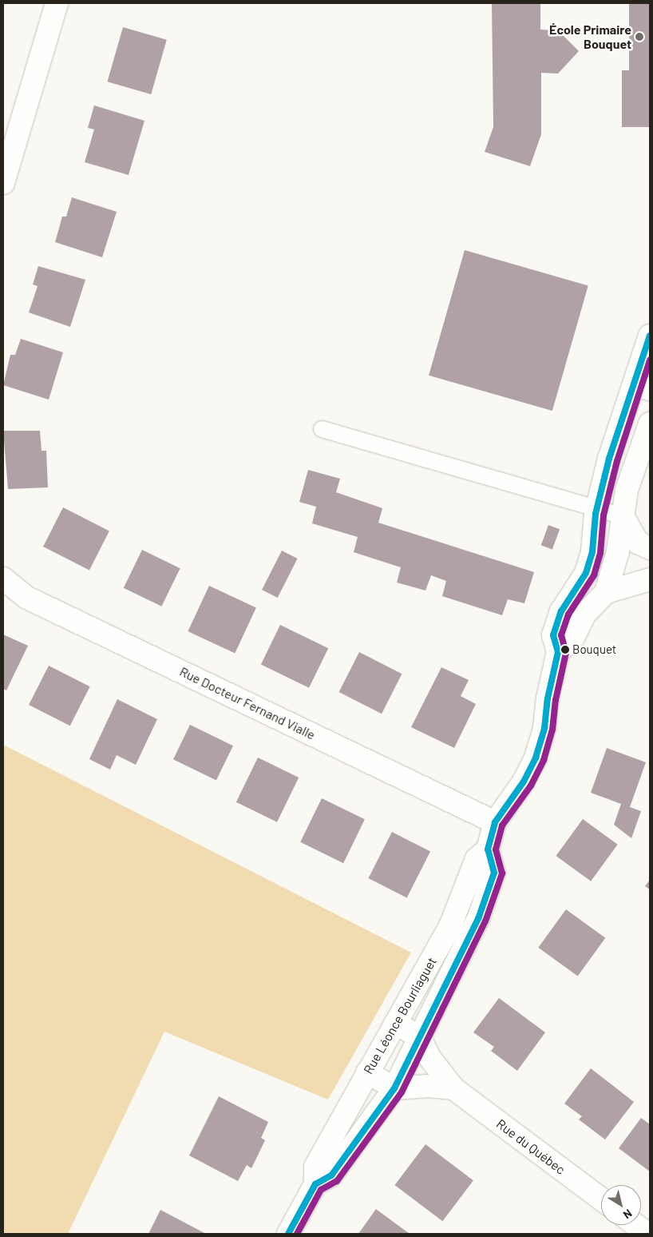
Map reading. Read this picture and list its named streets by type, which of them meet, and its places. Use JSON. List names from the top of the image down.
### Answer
{
  "streets": {
    "main road": ["Rue Docteur Fernand Vialle", "Rue Léonce Bourliaguet", "Rue du Québec"]
  },
  "crossings": [
    ["Rue Docteur Fernand Vialle", "Rue Léonce Bourliaguet"],
    ["Rue Léonce Bourliaguet", "Rue du Québec"]
  ],
  "places": ["École Primaire Bouquet", "Bouquet"],
  "north": "bottom right"
}
